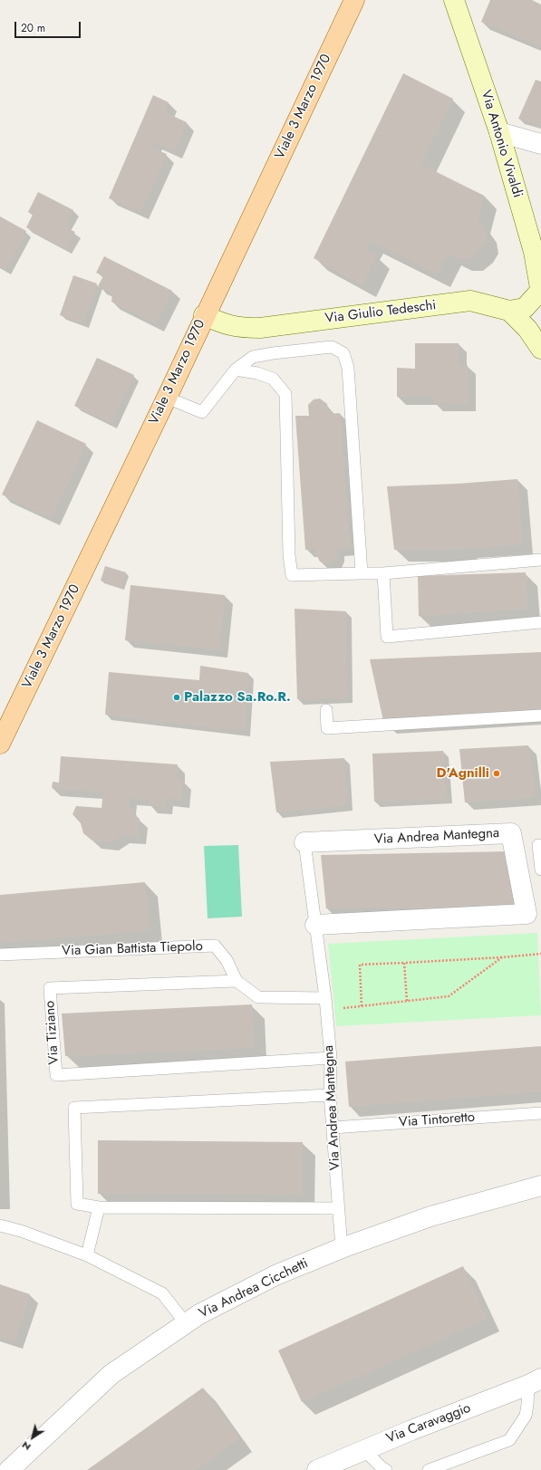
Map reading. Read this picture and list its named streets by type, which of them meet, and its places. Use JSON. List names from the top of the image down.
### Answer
{
  "streets": {
    "main road": ["Viale 3 Marzo 1970"],
    "street": [
      "Via Antonio Vivaldi",
      "Via Giulio Tedeschi",
      "Via Andrea Mantegna",
      "Via Andrea Cicchetti",
      "Via Caravaggio"
    ],
    "lane": ["Via Gian Battista Tiepolo", "Via Tiziano", "Via Tintoretto"]
  },
  "crossings": [
    ["Viale 3 Marzo 1970", "Via Giulio Tedeschi"],
    ["Via Andrea Mantegna", "Via Gian Battista Tiepolo"],
    ["Via Andrea Mantegna", "Via Tiziano"],
    ["Via Andrea Mantegna", "Via Tintoretto"],
    ["Via Andrea Mantegna", "Via Andrea Cicchetti"],
    ["Via Gian Battista Tiepolo", "Via Tiziano"]
  ],
  "places": ["Palazzo Sa.Ro.R.", "D'Agnilli"],
  "scale_bar": "20 m",
  "north": "bottom left"
}
